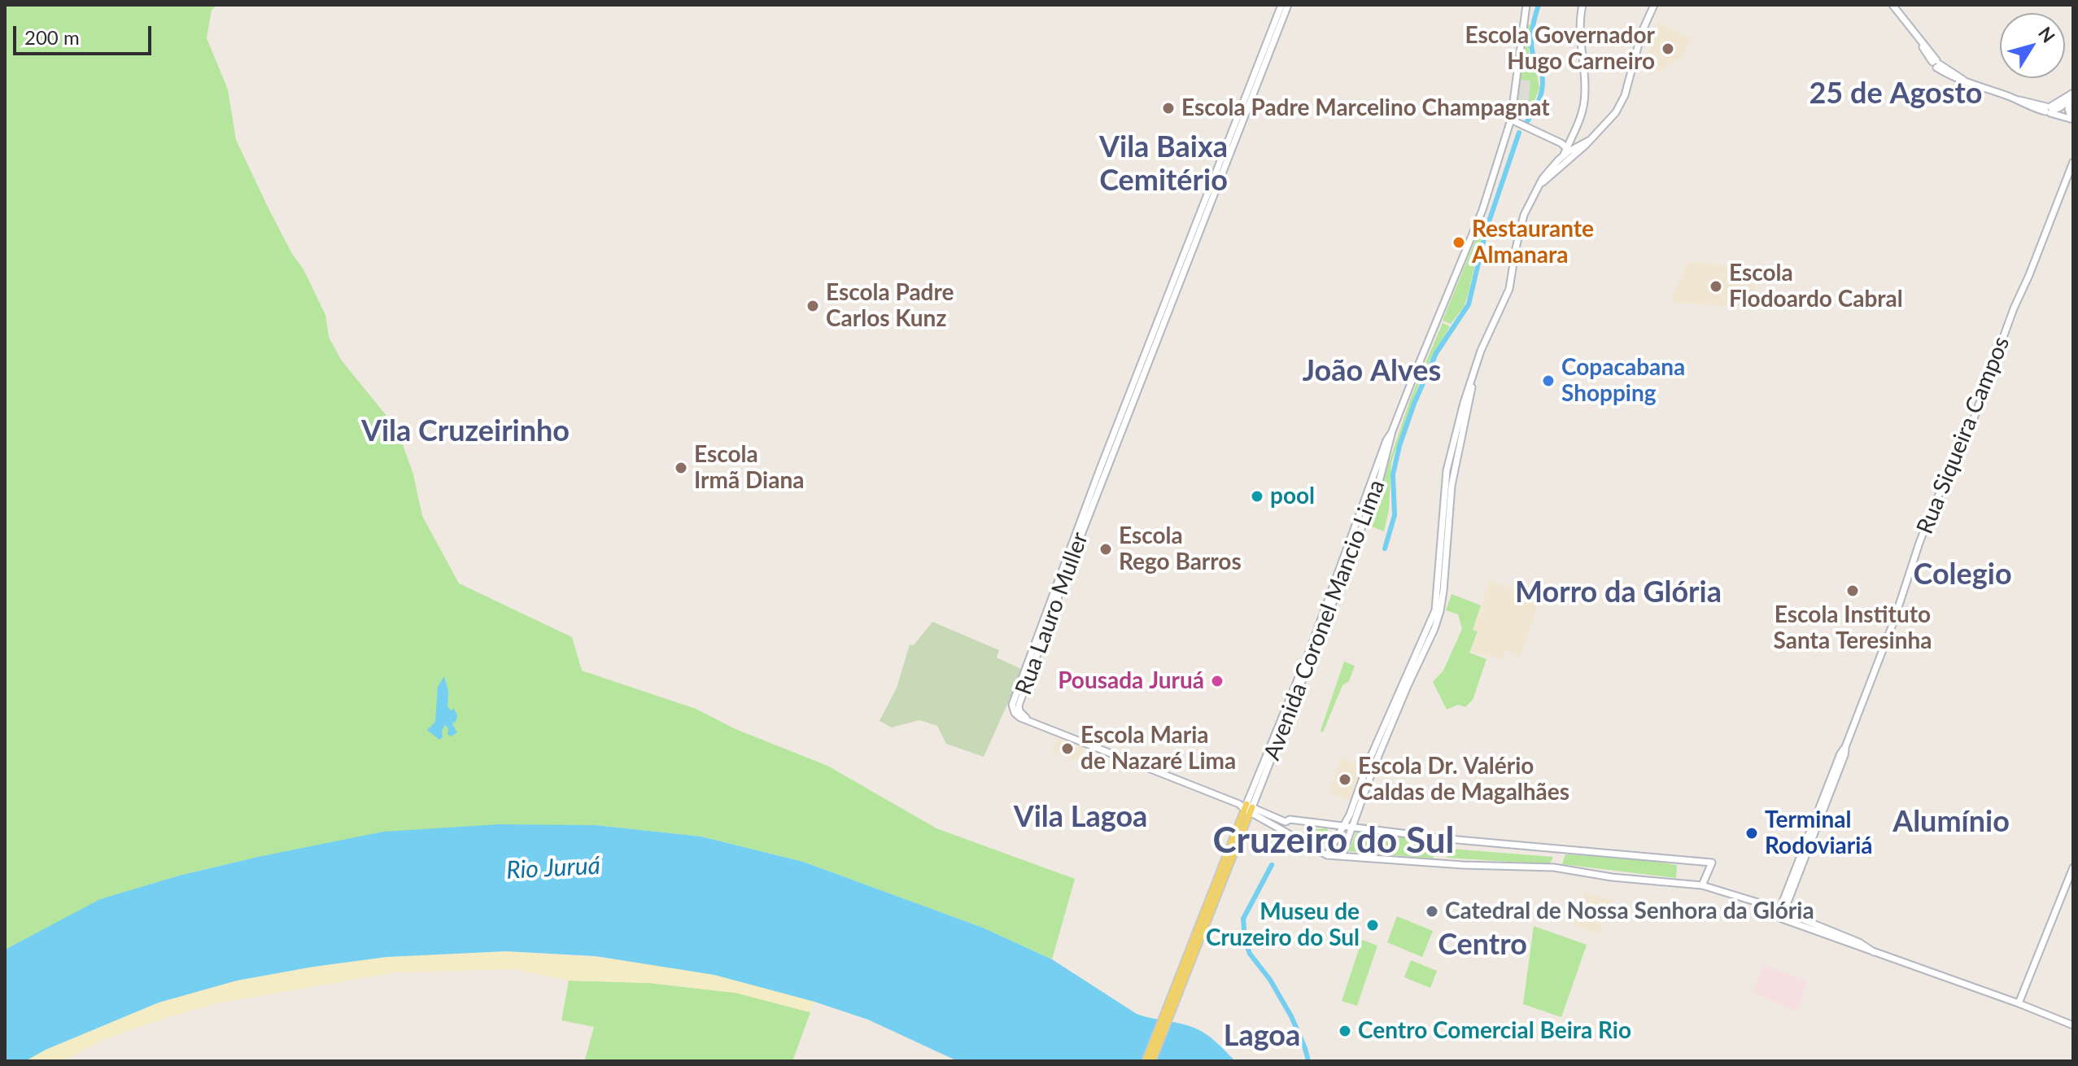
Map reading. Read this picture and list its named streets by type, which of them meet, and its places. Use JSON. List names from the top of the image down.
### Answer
{
  "streets": {
    "street": ["Rua Siqueira Campos", "Rua Lauro Muller", "Avenida Coronel Mancio Lima"]
  },
  "crossings": [
    ["Rua Lauro Muller", "Avenida Coronel Mancio Lima"]
  ],
  "districts": [
    "25 de Agosto",
    "Vila Baixa Cemitério",
    "João Alves",
    "Vila Cruzeirinho",
    "Colegio",
    "Morro da Glória",
    "Vila Lagoa",
    "Alumínio",
    "Cruzeiro do Sul",
    "Centro",
    "Lagoa"
  ],
  "water": ["Rio Juruá"],
  "places": [
    "Escola Governador Hugo Carneiro",
    "Escola Padre Marcelino Champagnat",
    "Restaurante Almanara",
    "Escola Flodoardo Cabral",
    "Escola Padre Carlos Kunz",
    "Copacabana Shopping",
    "Escola Irmã Diana",
    "pool",
    "Escola Rego Barros",
    "Escola Instituto Santa Teresinha",
    "Pousada Juruá",
    "Escola Maria de Nazaré Lima",
    "Escola Dr. Valério Caldas de Magalhães",
    "Terminal Rodoviariá",
    "Catedral de Nossa Senhora da Glória",
    "Museu de Cruzeiro do Sul",
    "Centro Comercial Beira Rio"
  ],
  "scale_bar": "200 m",
  "north": "top right"
}
